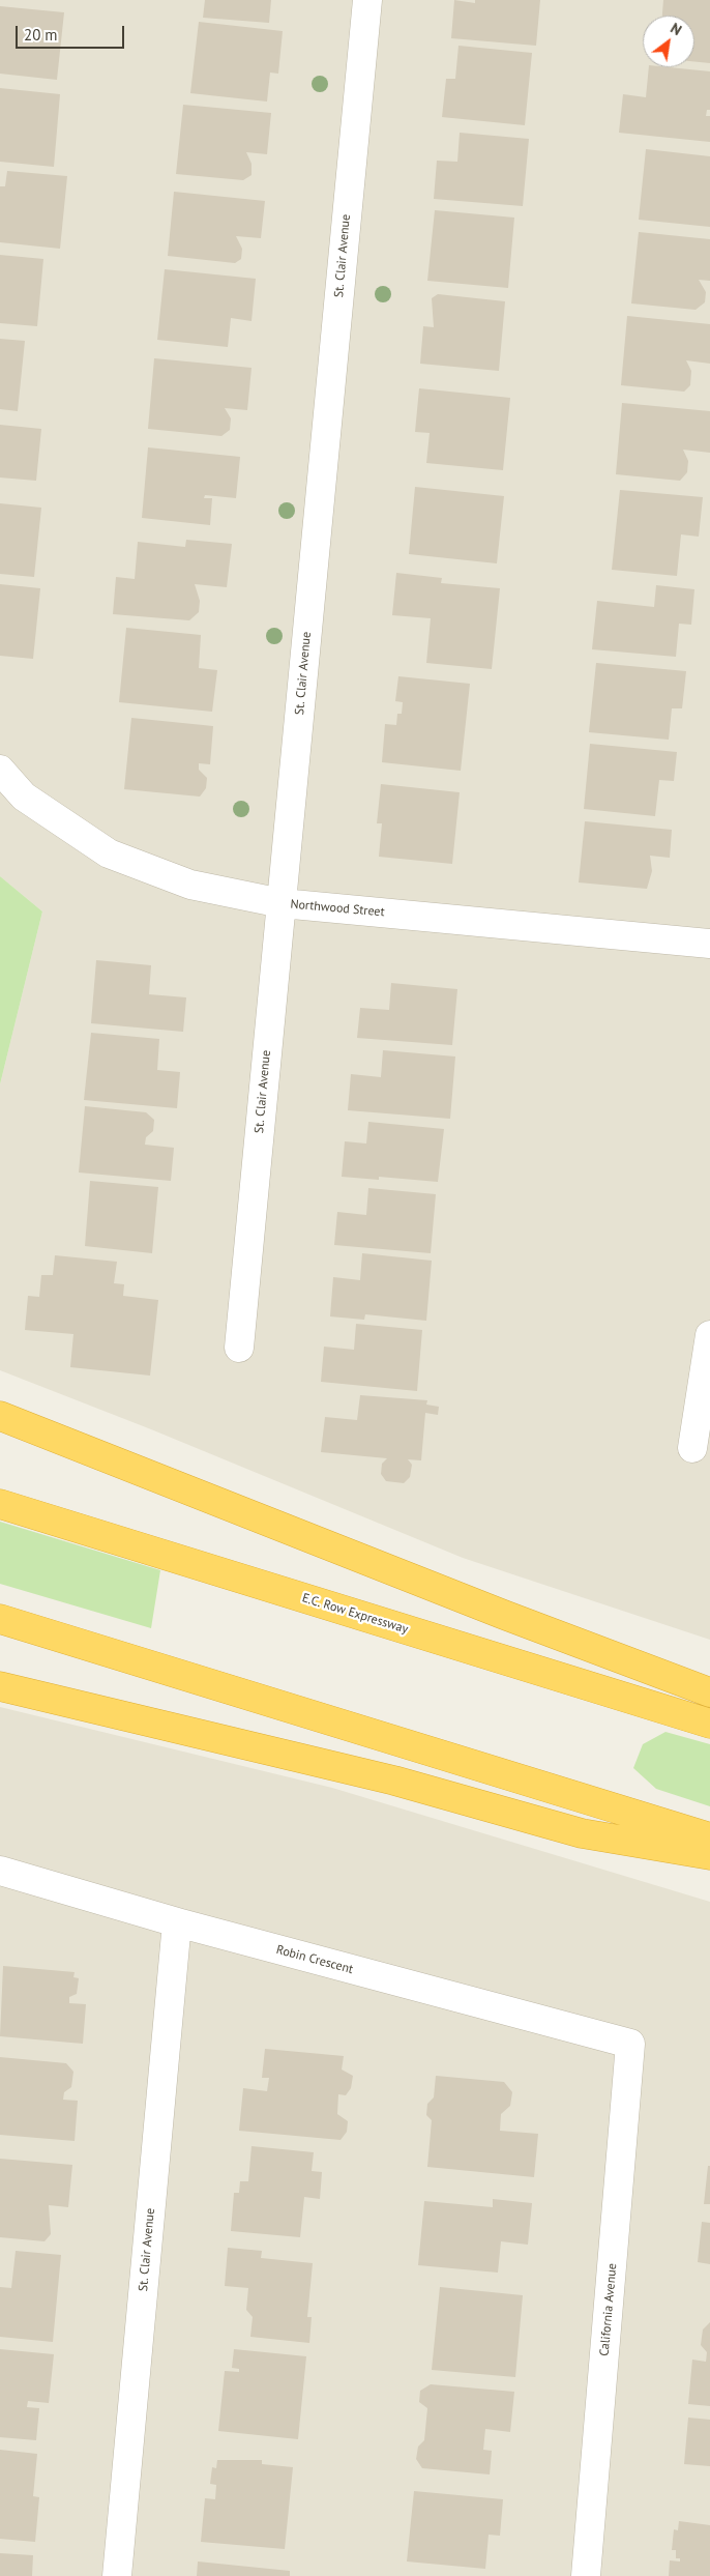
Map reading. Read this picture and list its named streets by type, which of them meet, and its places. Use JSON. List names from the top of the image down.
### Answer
{
  "streets": {
    "highway": ["E.C. Row Expressway"],
    "street": [
      "St. Clair Avenue",
      "Northwood Street",
      "Robin Crescent",
      "California Avenue"
    ]
  },
  "crossings": [
    ["St. Clair Avenue", "Northwood Street"],
    ["St. Clair Avenue", "Robin Crescent"],
    ["Robin Crescent", "California Avenue"]
  ],
  "scale_bar": "20 m",
  "north": "top right"
}
